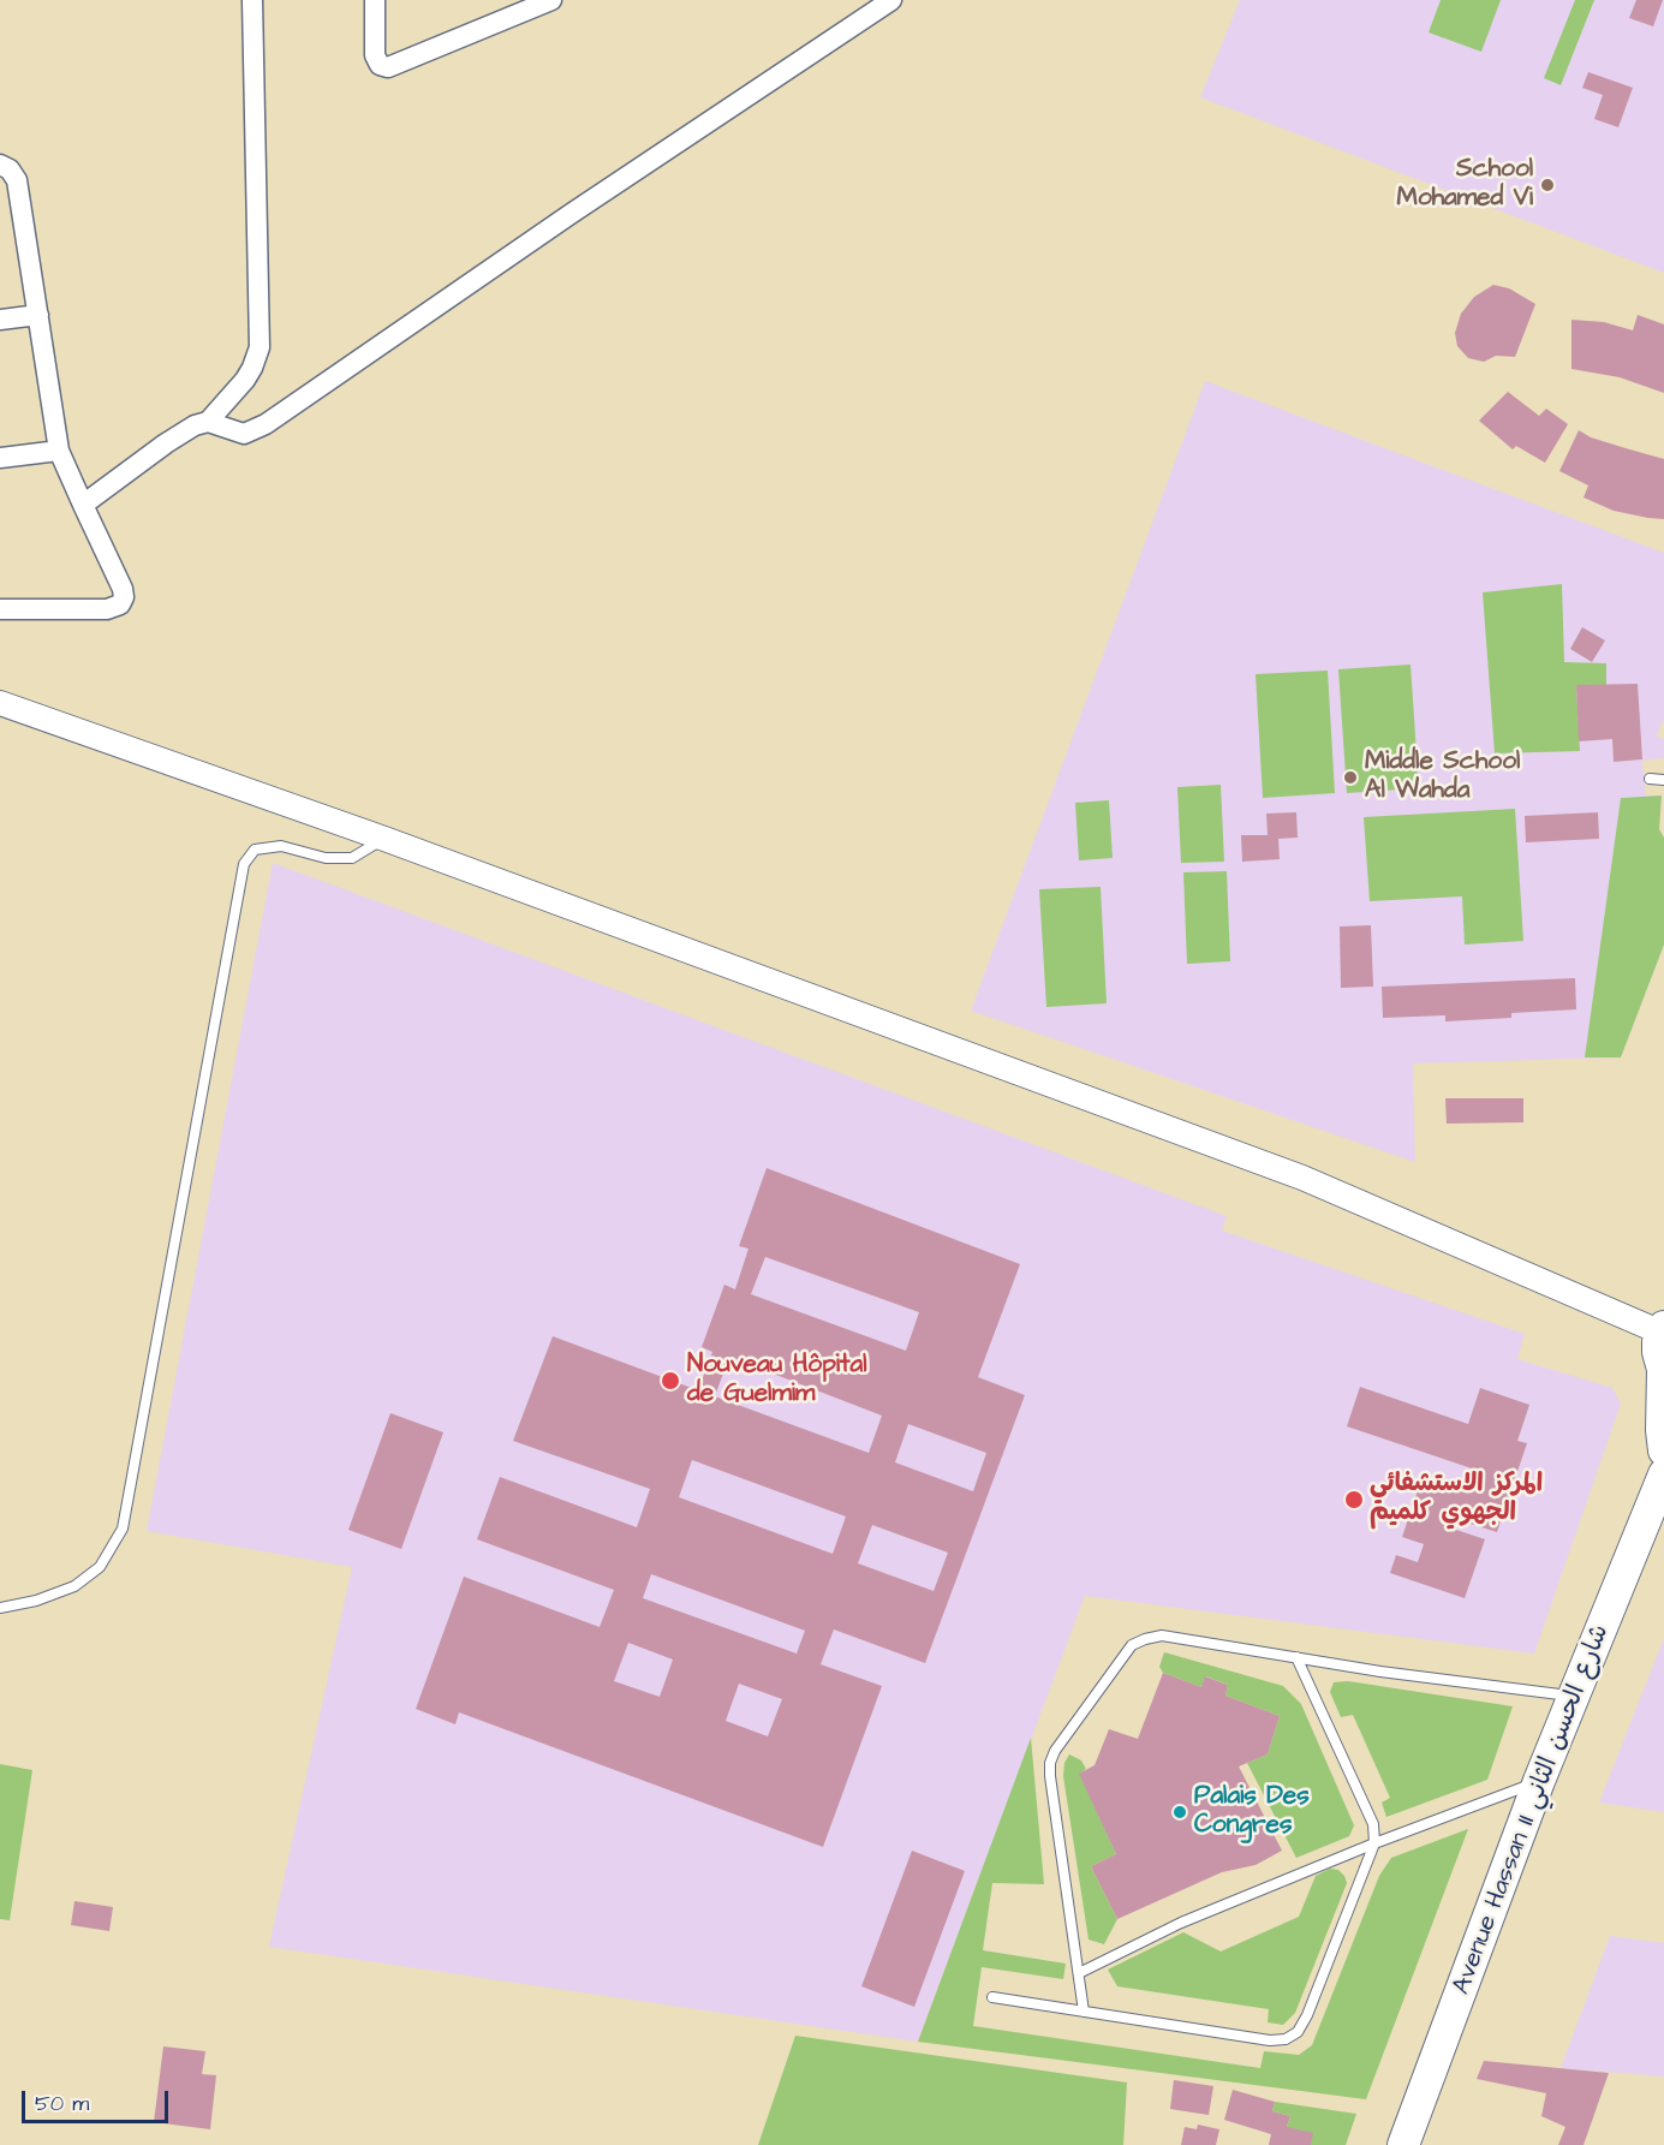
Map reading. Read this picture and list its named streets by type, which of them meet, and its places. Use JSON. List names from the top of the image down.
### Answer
{
  "streets": {
    "main road": ["Avenue Hassan II شارع الحسن الثاني"]
  },
  "places": [
    "School Mohamed Vi",
    "Middle School Al Wahda",
    "Nouveau Hôpital de Guelmim",
    "المركز الاستشفائي الجهوي كلميم",
    "Palais Des Congres"
  ],
  "scale_bar": "50 m"
}
